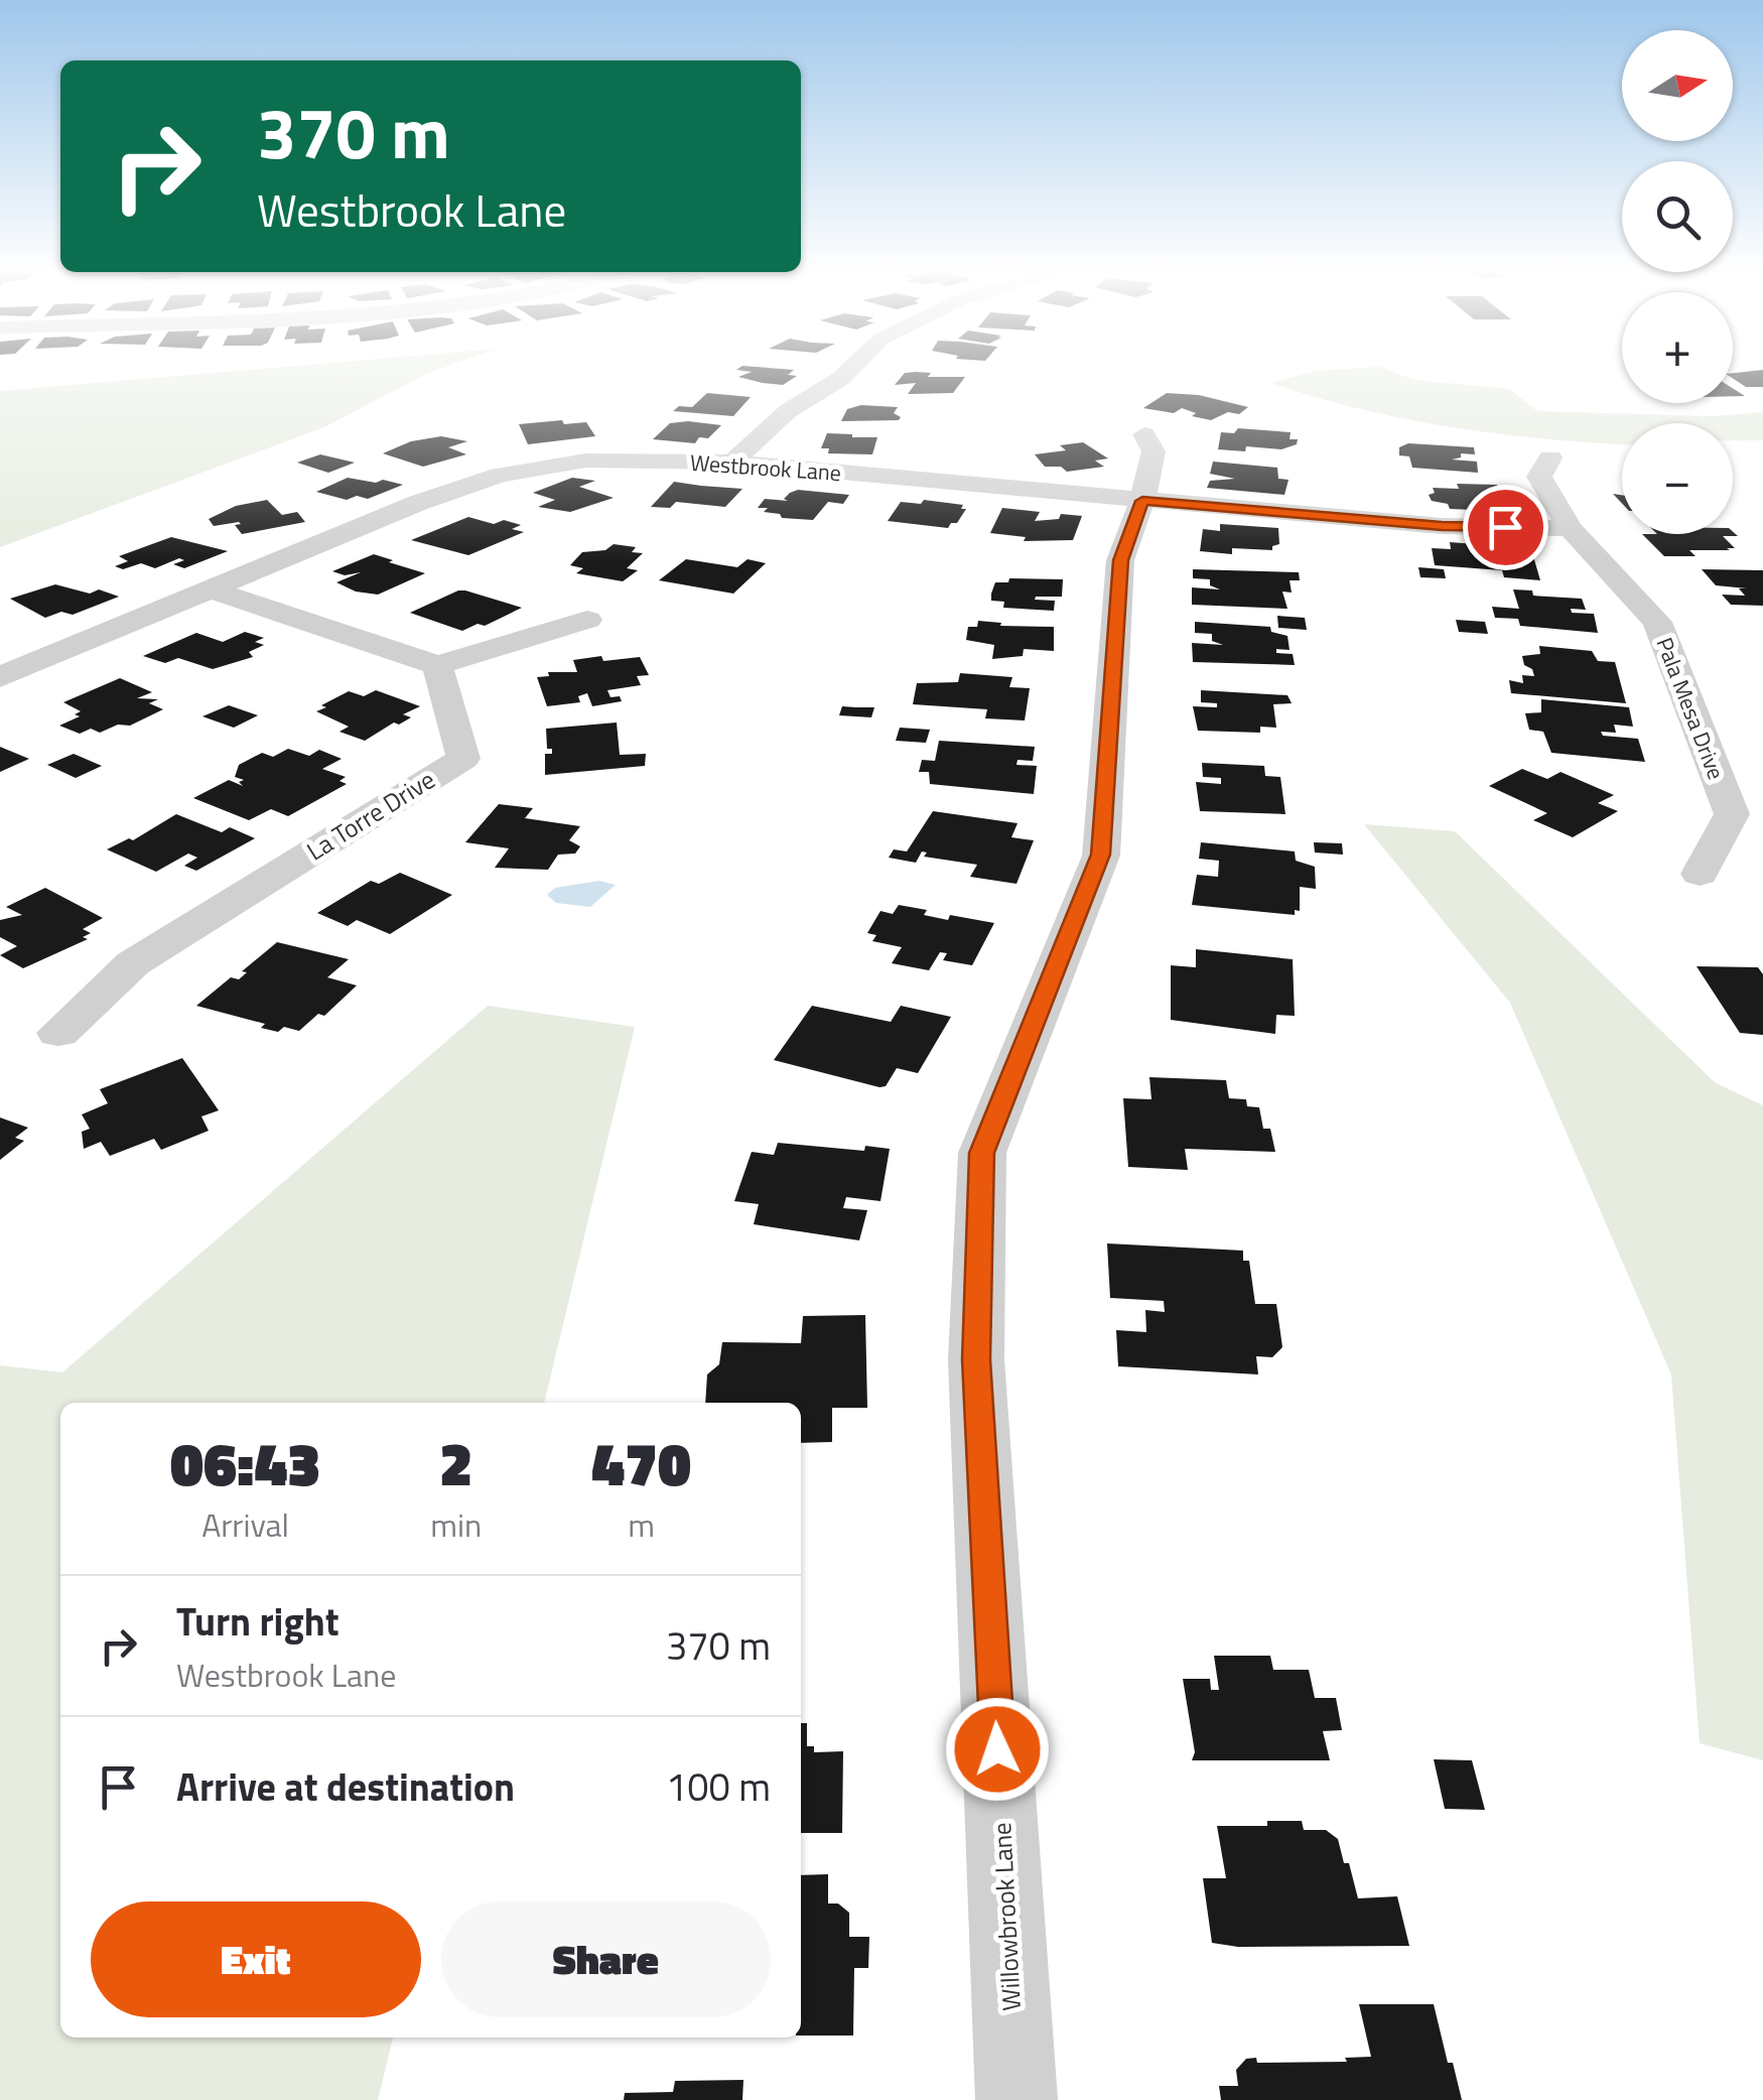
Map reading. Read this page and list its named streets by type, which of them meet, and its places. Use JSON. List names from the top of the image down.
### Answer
{
  "streets": {
    "street": [
      "Westbrook Lane",
      "Pala Mesa Drive",
      "La Torre Drive",
      "Willowbrook Lane"
    ]
  },
  "crossings": [
    ["Westbrook Lane", "Pala Mesa Drive"],
    ["Westbrook Lane", "Willowbrook Lane"]
  ],
  "north": "right",
  "page": {
    "map_buttons": ["+", "−"],
    "turn": ["370 m", "Westbrook Lane"],
    "eta": [
      "06:43",
      "Arrival",
      "2",
      "min",
      "470",
      "m"
    ],
    "list": [
      {
        "name": "Turn right",
        "note": "Westbrook Lane",
        "value": "370 m"
      },
      {
        "name": "Arrive at destination",
        "value": "100 m"
      }
    ],
    "buttons": ["Exit", "Share"]
  }
}
